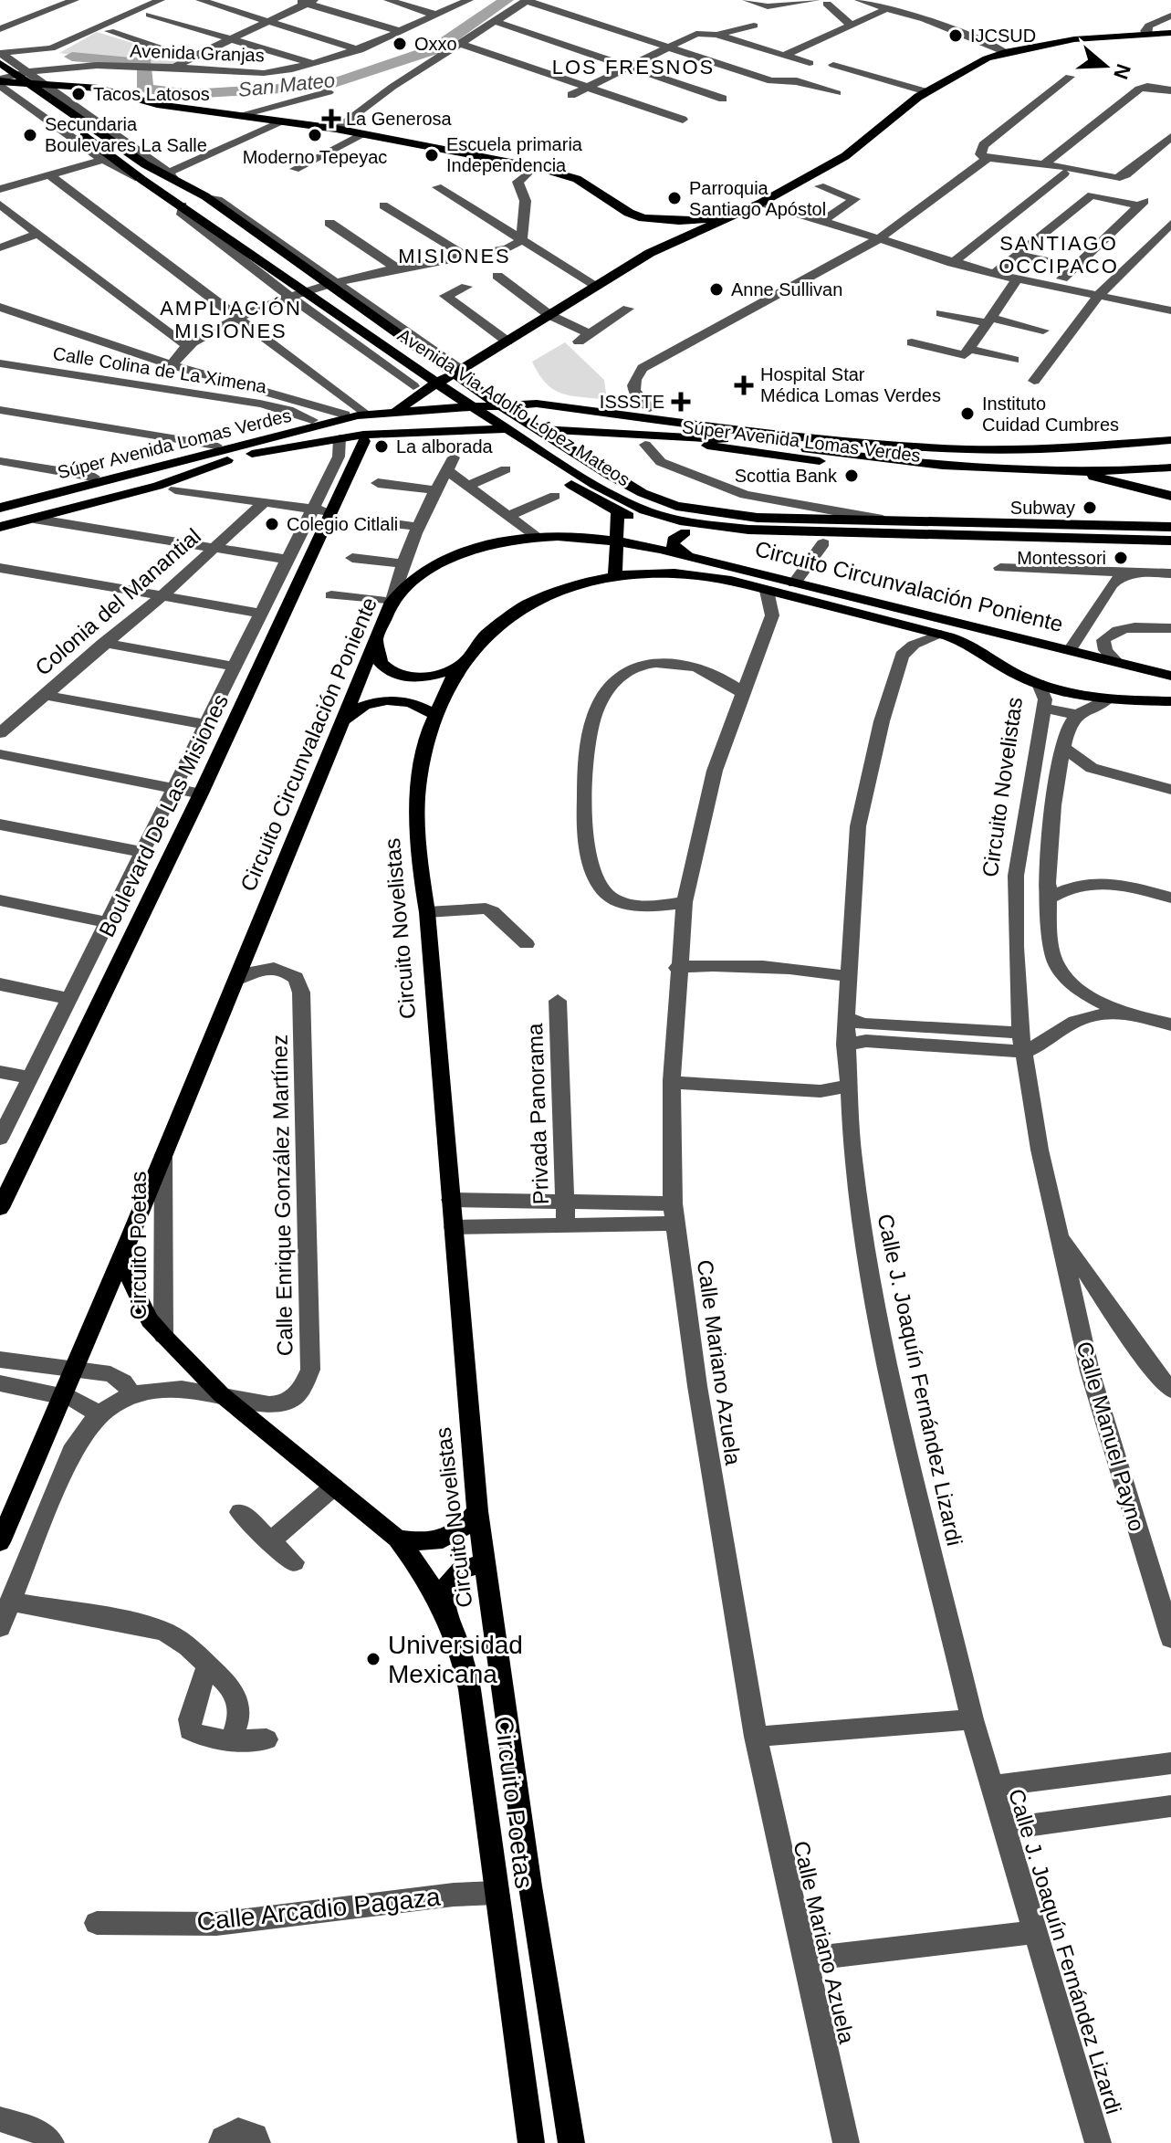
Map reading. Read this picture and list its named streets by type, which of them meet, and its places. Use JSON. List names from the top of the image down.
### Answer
{
  "streets": {
    "main road": [
      "Avenida Via Adolfo López Mateos",
      "Súper Avenida Lomas Verdes",
      "Circuito Circunvalación Poniente",
      "Circuito Novelistas",
      "Boulevard De Las Misiones",
      "Circuito Poetas"
    ],
    "street": [
      "Avenida Granjas",
      "Calle Colina de La Ximena",
      "Colonia del Manantial",
      "Privada Panorama",
      "Calle Enrique González Martínez",
      "Calle Mariano Azuela",
      "Calle J. Joaquín Fernández Lizardi",
      "Calle Manuel Payno",
      "Calle Arcadio Pagaza"
    ]
  },
  "crossings": [
    ["Avenida Granjas", "Avenida Via Adolfo López Mateos"],
    ["Calle Colina de La Ximena", "Súper Avenida Lomas Verdes"],
    ["Súper Avenida Lomas Verdes", "Boulevard De Las Misiones"],
    ["Circuito Circunvalación Poniente", "Circuito Novelistas"],
    ["Circuito Circunvalación Poniente", "Calle Enrique González Martínez"],
    ["Circuito Circunvalación Poniente", "Circuito Poetas"],
    ["Circuito Novelistas", "Calle Mariano Azuela"],
    ["Circuito Novelistas", "Calle J. Joaquín Fernández Lizardi"],
    ["Circuito Novelistas", "Calle Manuel Payno"],
    ["Calle Enrique González Martínez", "Circuito Poetas"],
    ["Circuito Poetas", "Calle Arcadio Pagaza"]
  ],
  "districts": [
    "LOS FRESNOS",
    "SANTIAGO OCCIPACO",
    "MISIONES",
    "AMPLIACIÓN MISIONES"
  ],
  "water": ["San Mateo"],
  "places": {
    "other": [
      "IJCSUD",
      "Oxxo",
      "Tacos Latosos",
      "Secundaria Boulevares La Salle",
      "Moderno Tepeyac",
      "Escuela primaria Independencia",
      "Parroquia Santiago Apóstol",
      "Anne Sullivan",
      "Instituto Cuidad Cumbres",
      "La alborada",
      "Scottia Bank",
      "Subway",
      "Colegio Citlali",
      "Montessori",
      "Universidad Mexicana"
    ],
    "health": ["La Generosa", "Hospital Star Médica Lomas Verdes", "ISSSTE"]
  },
  "north": "right"
}
